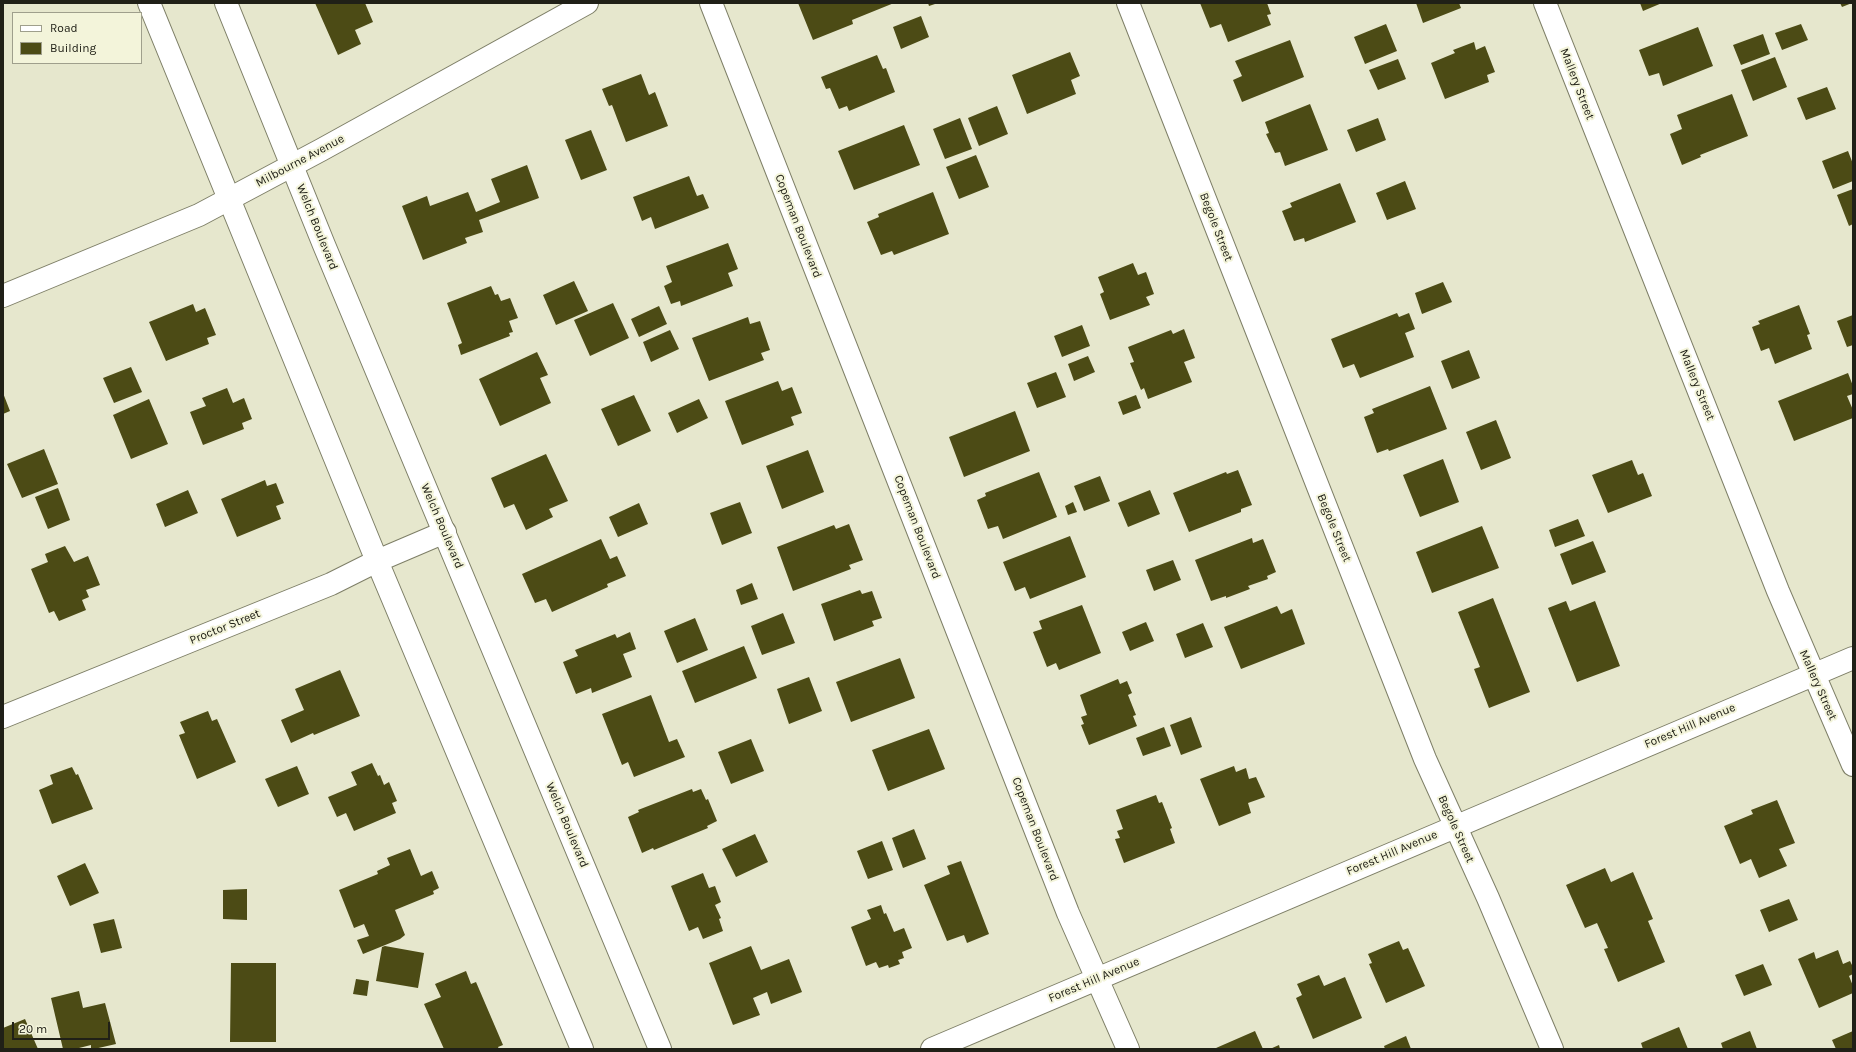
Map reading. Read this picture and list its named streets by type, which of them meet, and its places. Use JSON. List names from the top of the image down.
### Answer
{
  "streets": {
    "street": [
      "Mallery Street",
      "Milbourne Avenue",
      "Copeman Boulevard",
      "Welch Boulevard",
      "Begole Street",
      "Proctor Street",
      "Forest Hill Avenue"
    ]
  },
  "crossings": [
    ["Mallery Street", "Forest Hill Avenue"],
    ["Milbourne Avenue", "Welch Boulevard"],
    ["Copeman Boulevard", "Forest Hill Avenue"],
    ["Welch Boulevard", "Proctor Street"],
    ["Begole Street", "Forest Hill Avenue"]
  ],
  "legend": ["Road", "Building"],
  "scale_bar": "20 m"
}
